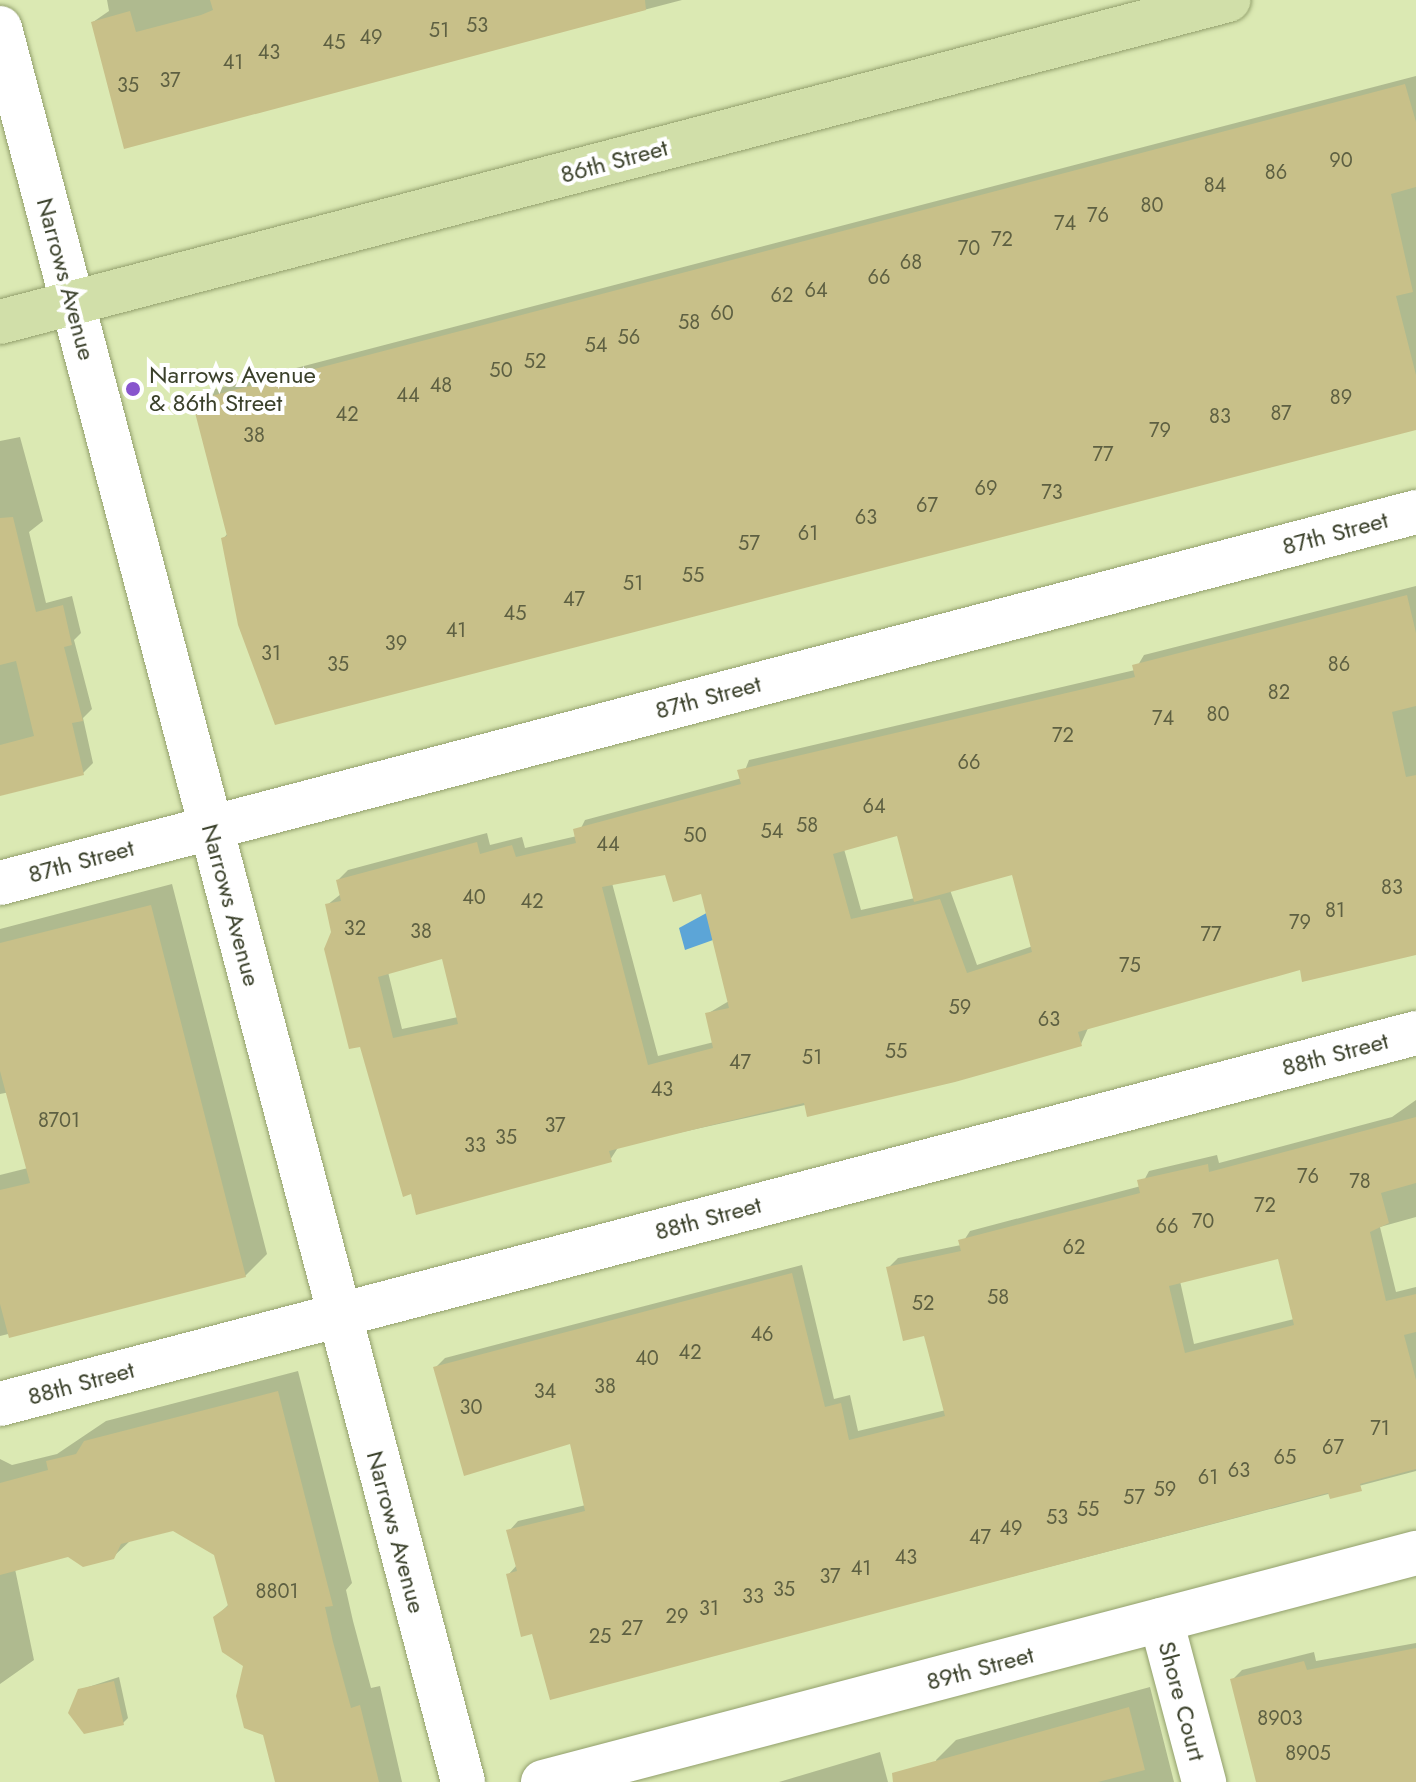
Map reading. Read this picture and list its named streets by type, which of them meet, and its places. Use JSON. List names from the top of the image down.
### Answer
{
  "streets": {
    "main road": ["86th Street"],
    "street": [
      "Narrows Avenue",
      "87th Street",
      "88th Street",
      "89th Street",
      "Shore Court"
    ]
  },
  "crossings": [
    ["86th Street", "Narrows Avenue"],
    ["Narrows Avenue", "87th Street"],
    ["Narrows Avenue", "88th Street"],
    ["89th Street", "Shore Court"]
  ],
  "places": ["Narrows Avenue & 86th Street"],
  "house_numbers": [
    "53",
    "51",
    "49",
    "45",
    "43",
    "41",
    "37",
    "35",
    "90",
    "86",
    "84",
    "80",
    "76",
    "74",
    "72",
    "70",
    "68",
    "66",
    "64",
    "62",
    "60",
    "58",
    "56",
    "54",
    "52",
    "50",
    "48",
    "44",
    "89",
    "87",
    "42",
    "83",
    "79",
    "38",
    "77",
    "69",
    "73",
    "67",
    "63",
    "61",
    "57",
    "55",
    "51",
    "47",
    "45",
    "41",
    "39",
    "31",
    "35",
    "86",
    "82",
    "80",
    "74",
    "72",
    "66",
    "64",
    "58",
    "54",
    "50",
    "44",
    "83",
    "40",
    "42",
    "81",
    "79",
    "32",
    "38",
    "77",
    "75",
    "59",
    "63",
    "55",
    "51",
    "47",
    "43",
    "8701",
    "37",
    "35",
    "33",
    "76",
    "78",
    "72",
    "70",
    "66",
    "62",
    "58",
    "52",
    "46",
    "42",
    "40",
    "38",
    "34",
    "30",
    "71",
    "67",
    "65",
    "63",
    "61",
    "59",
    "57",
    "55",
    "53",
    "49",
    "47",
    "43",
    "41",
    "37",
    "35",
    "8801",
    "33",
    "31",
    "29",
    "27",
    "25",
    "8903",
    "8905"
  ]
}
